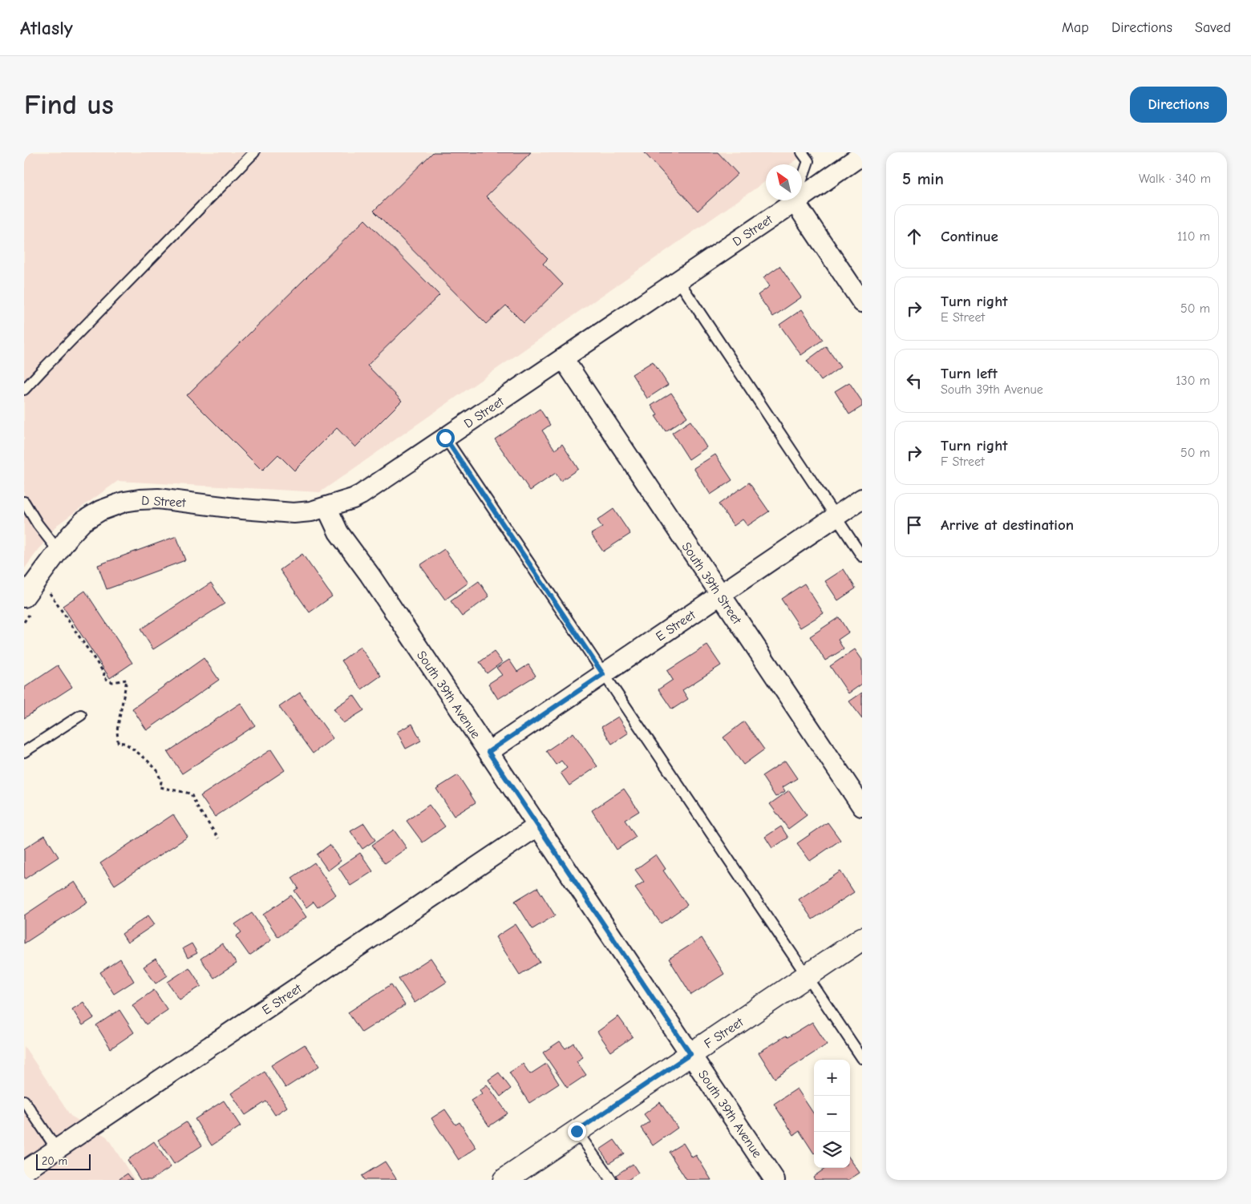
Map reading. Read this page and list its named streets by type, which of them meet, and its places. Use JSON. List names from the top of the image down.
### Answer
{
  "streets": {
    "main road": ["F Street"],
    "street": [
      "D Street",
      "South 39th Street",
      "E Street",
      "South 39th Avenue"
    ]
  },
  "crossings": [
    ["D Street", "South 39th Street"],
    ["D Street", "South 39th Avenue"],
    ["South 39th Street", "E Street"],
    ["E Street", "South 39th Avenue"],
    ["South 39th Avenue", "F Street"]
  ],
  "scale_bar": "20 m",
  "north": "top left",
  "page": {
    "header": "Atlasly",
    "nav": ["Map", "Directions", "Saved"],
    "buttons": "Directions",
    "title": "Find us",
    "heading": ["5 min", "Walk · 340 m"],
    "list": [
      ["Continue", "110 m"],
      ["Turn right", "E Street", "50 m"],
      ["Turn left", "South 39th Avenue", "130 m"],
      ["Turn right", "F Street", "50 m"],
      "Arrive at destination"
    ],
    "map_buttons": ["+", "−"],
    "scale": "20 m"
  }
}
